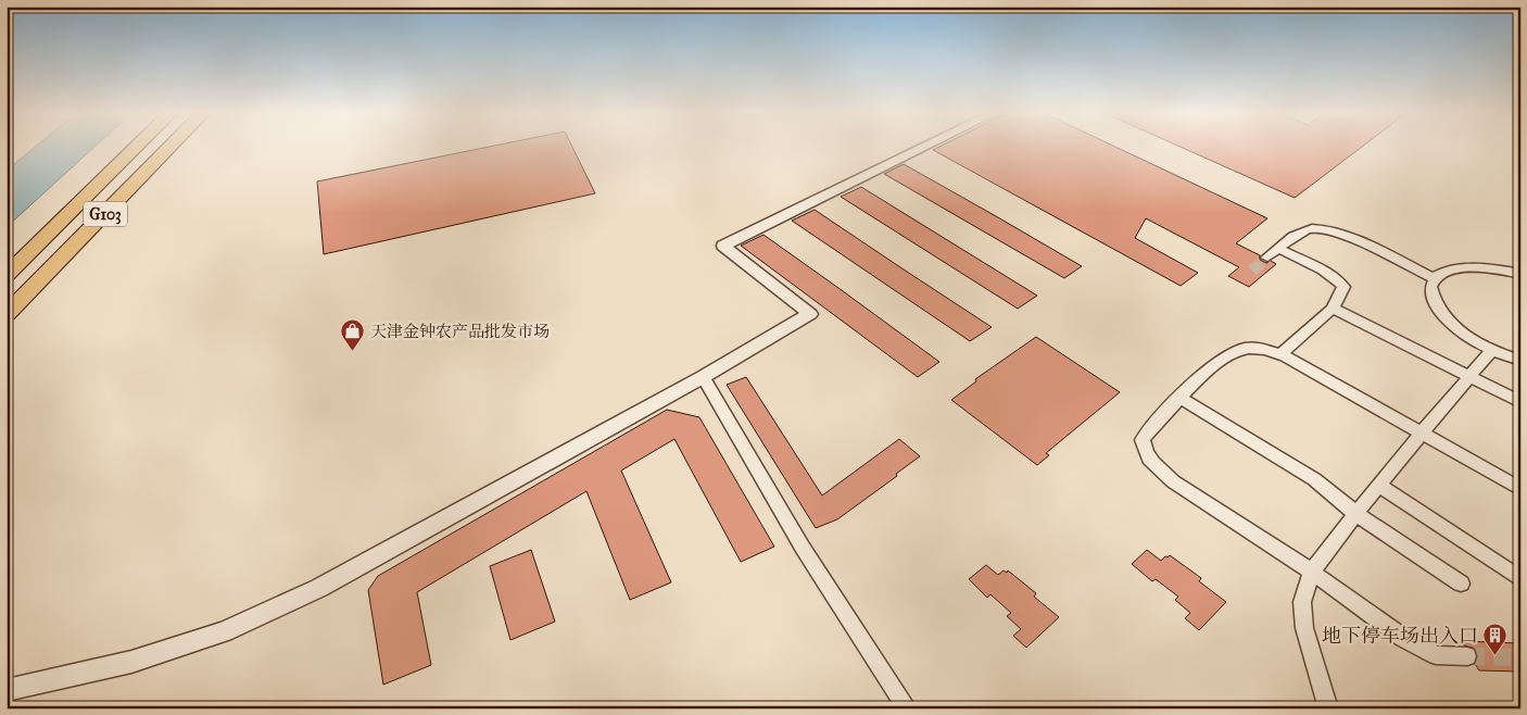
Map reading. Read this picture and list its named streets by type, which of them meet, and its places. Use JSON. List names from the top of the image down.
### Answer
{
  "streets": {
    "highway": ["G103"]
  },
  "places": {
    "shop": ["天津金钟农产品批发市场"],
    "building": ["地下停车场出入口"]
  }
}
